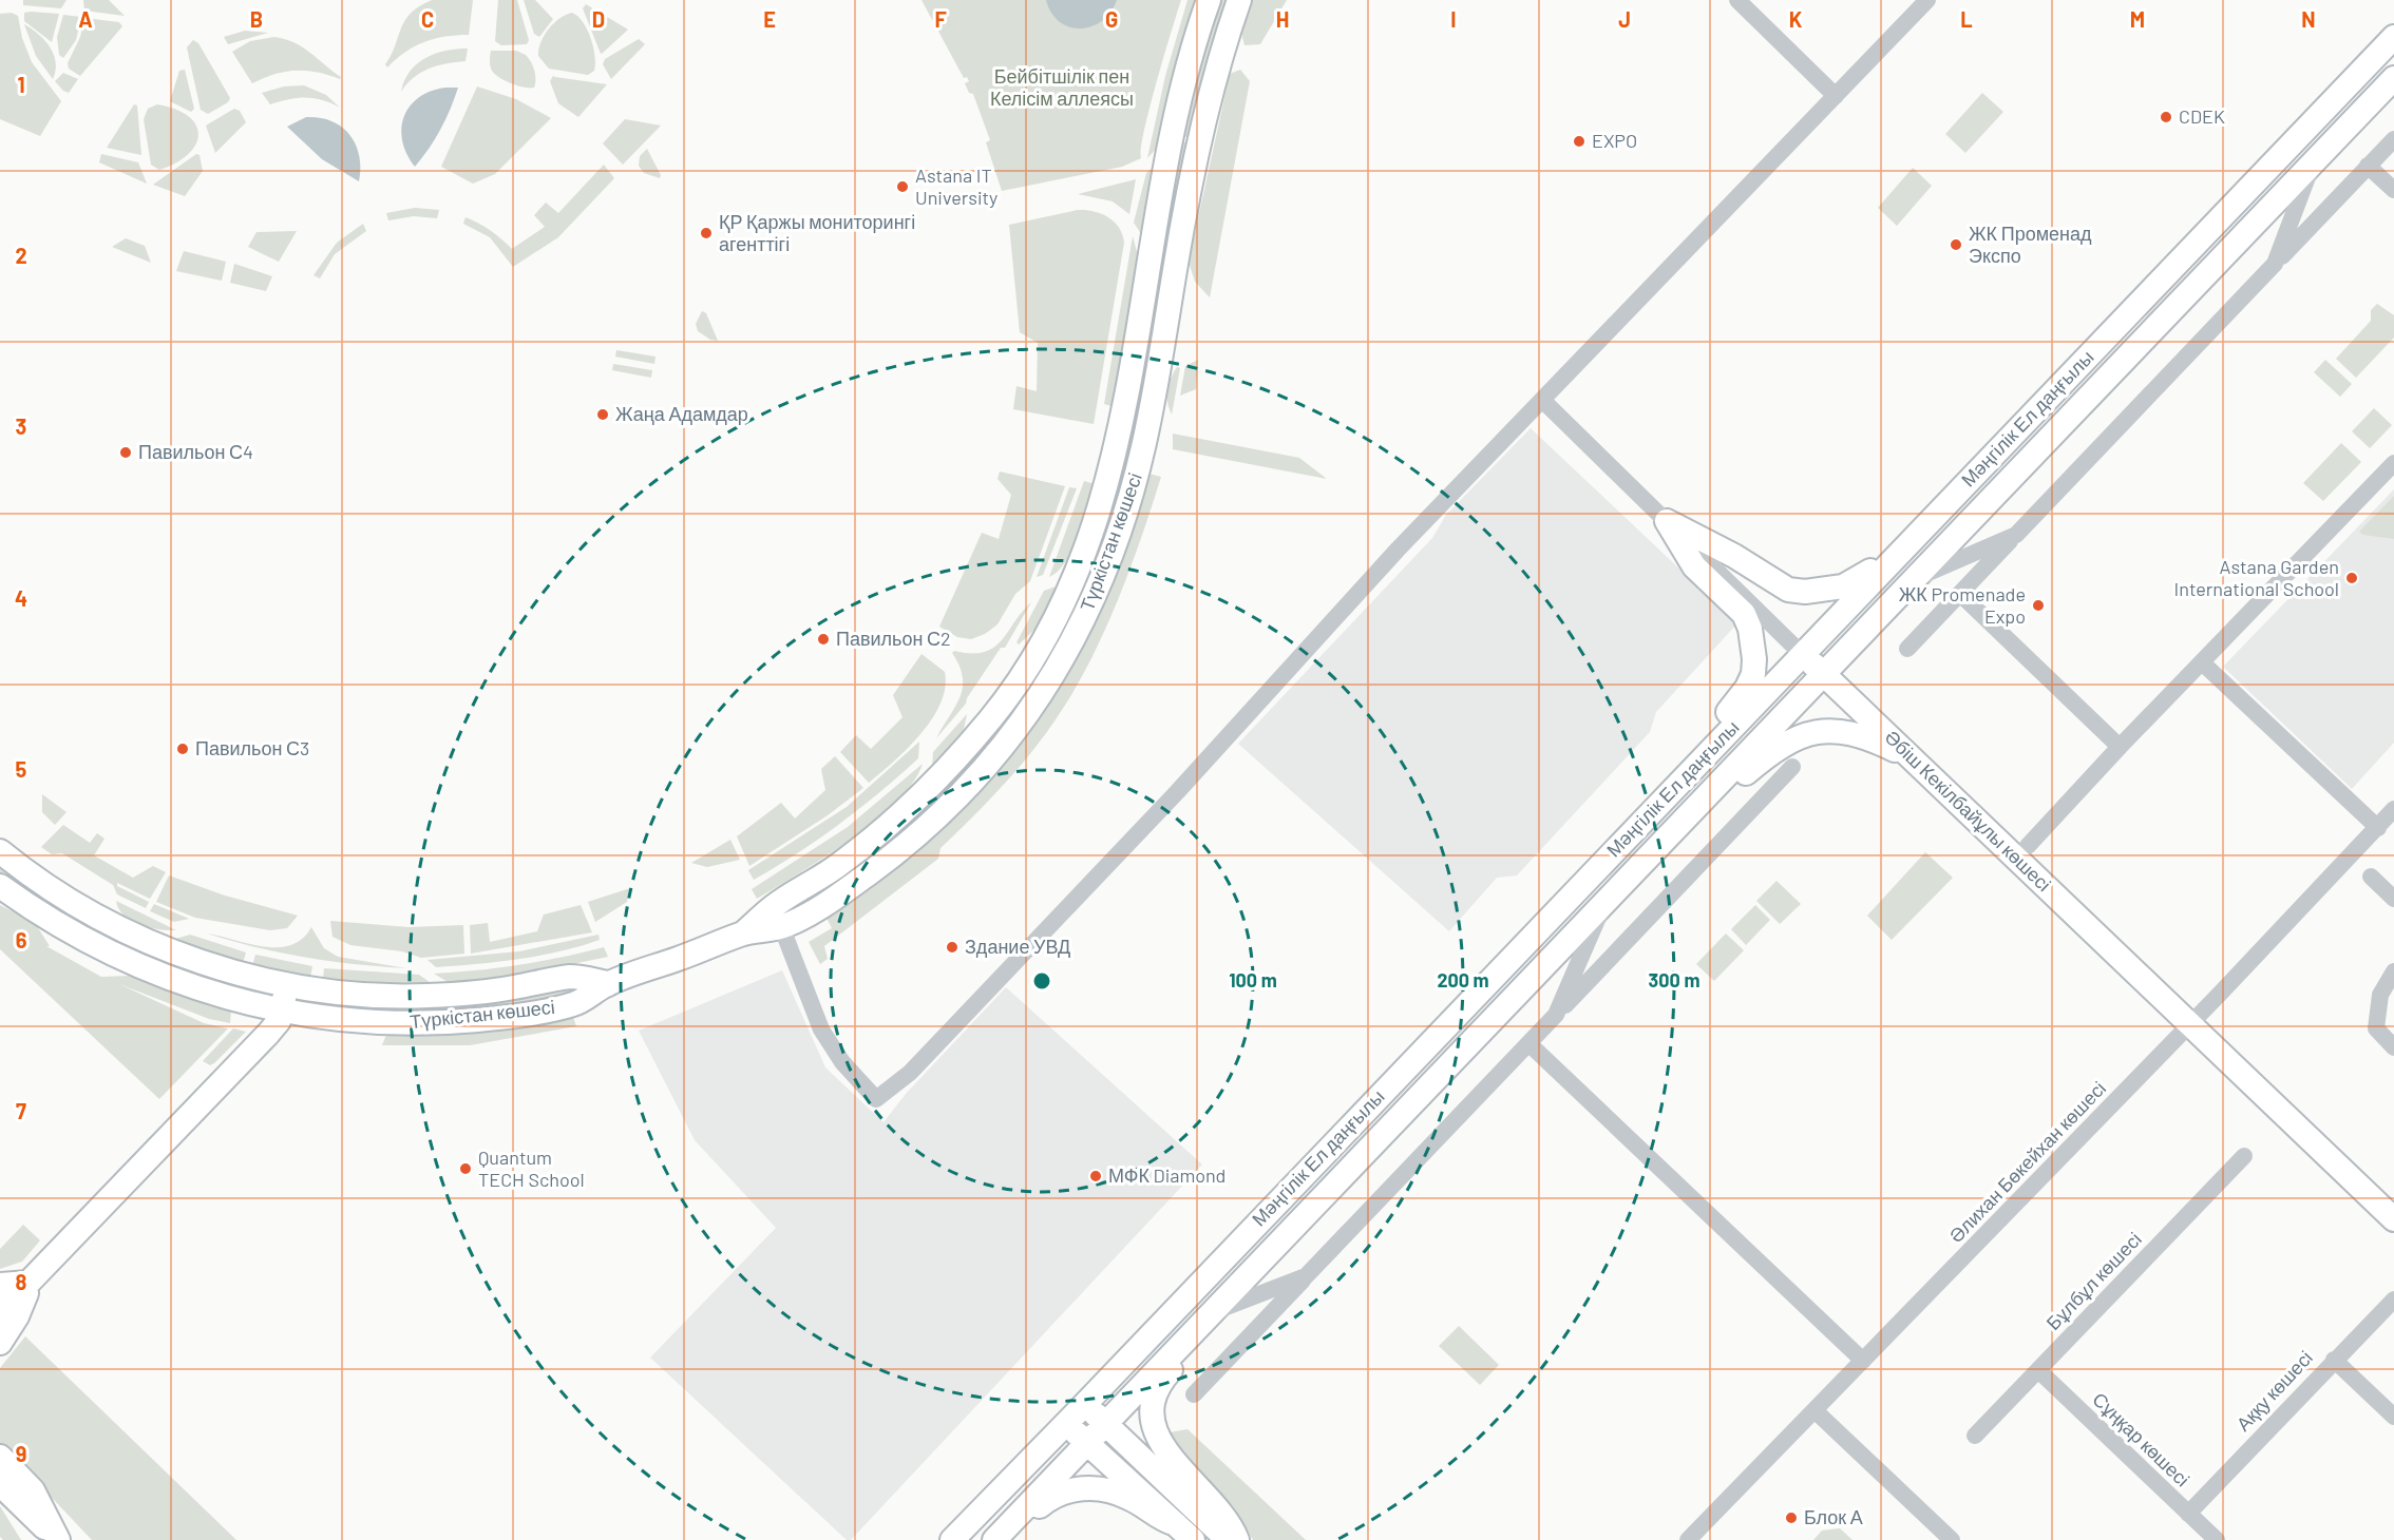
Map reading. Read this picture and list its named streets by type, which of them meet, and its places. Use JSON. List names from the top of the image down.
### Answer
{
  "streets": {
    "street": [
      "Мәңгілік Ел даңғылы",
      "Түркістан көшесі",
      "Әбіш Кекілбайұлы көшесі",
      "Әлихан Бөкейхан көшесі",
      "Бұлбұл көшесі",
      "Аққу көшесі",
      "Сұңқар көшесі"
    ]
  },
  "crossings": [
    ["Мәңгілік Ел даңғылы", "Әбіш Кекілбайұлы көшесі"],
    ["Әбіш Кекілбайұлы көшесі", "Әлихан Бөкейхан көшесі"],
    ["Бұлбұл көшесі", "Сұңқар көшесі"],
    ["Аққу көшесі", "Сұңқар көшесі"]
  ],
  "parks": ["Бейбітшілік пен Келісім аллеясы"],
  "places": [
    "CDEK",
    "EXPO",
    "Astana IT University",
    "ҚР Қаржы мониторингі агенттігі",
    "ЖК Променад Экспо",
    "Жаңа Адамдар",
    "Павильон С4",
    "Astana Garden International School",
    "ЖК Promenade Expo",
    "Павильон С2",
    "Павильон С3",
    "Здание УВД",
    "Quantum TECH School",
    "МФК Diamond",
    "Блок А"
  ],
  "grid": {
    "columns": [
      "A",
      "B",
      "C",
      "D",
      "E",
      "F",
      "G",
      "H",
      "I",
      "J",
      "K",
      "L",
      "M",
      "N"
    ],
    "rows": [
      "1",
      "2",
      "3",
      "4",
      "5",
      "6",
      "7",
      "8",
      "9"
    ]
  },
  "rings": ["100 m", "200 m", "300 m"]
}
